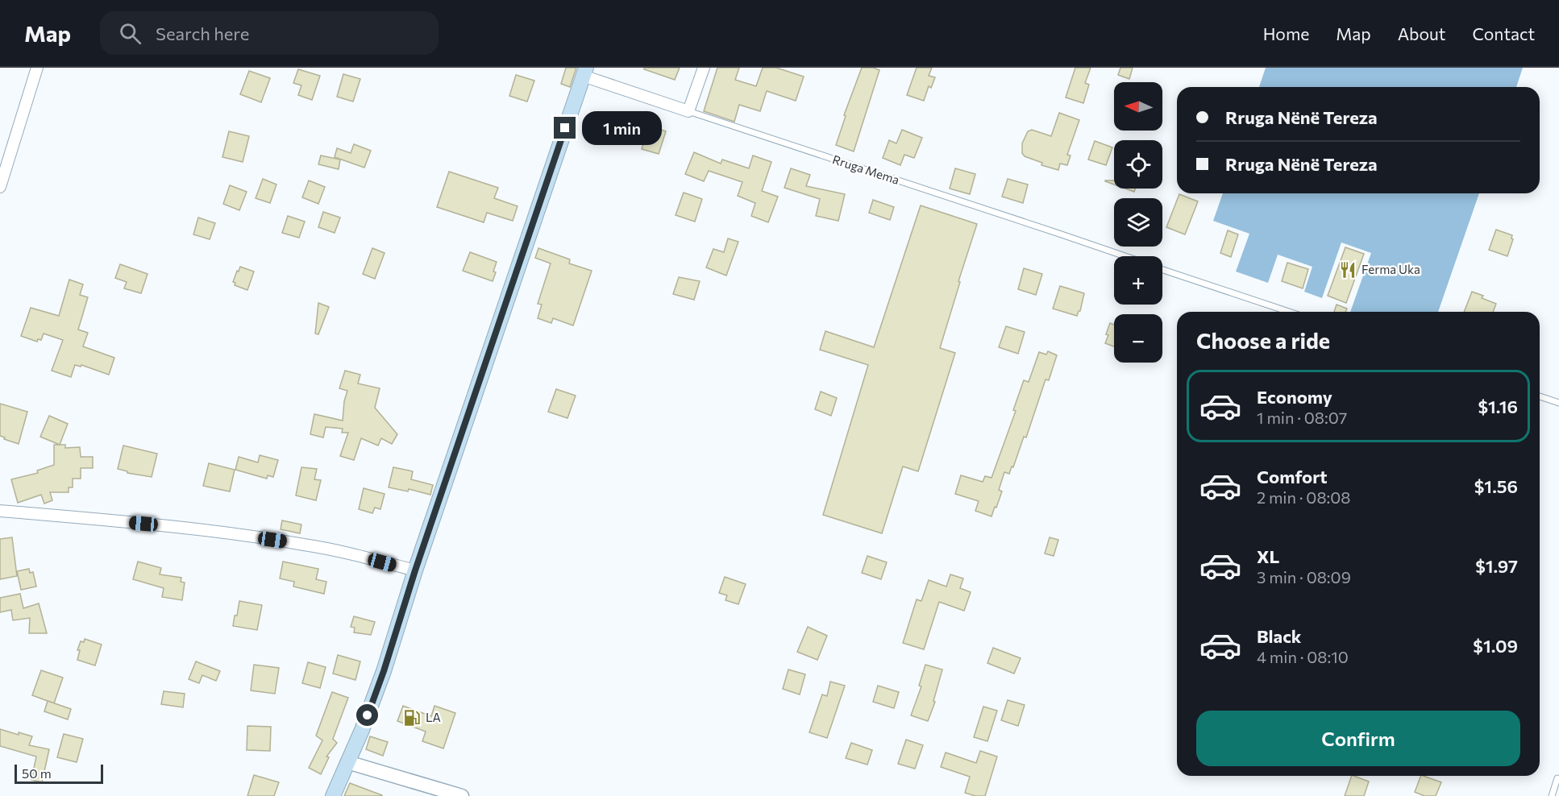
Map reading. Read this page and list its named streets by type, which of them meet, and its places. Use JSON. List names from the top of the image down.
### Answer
{
  "streets": {
    "street": ["Rruga Mema"]
  },
  "places": {
    "restaurant": ["Ferma Uka"],
    "fuel station": ["LA"]
  },
  "scale_bar": "50 m",
  "north": "left",
  "page": {
    "header": "Map",
    "search": "Search here",
    "nav": [
      "Home",
      "Map",
      "About",
      "Contact"
    ],
    "map_buttons": ["+", "−"],
    "banner": ["Rruga Nënë Tereza", "Rruga Nënë Tereza"],
    "bubble": "1 min",
    "heading": "Choose a ride",
    "list": [
      {
        "name": "Economy",
        "note": "1 min · 08:07",
        "value": "$1.16"
      },
      {
        "name": "Comfort",
        "note": "2 min · 08:08",
        "value": "$1.56"
      },
      {
        "name": "XL",
        "note": "3 min · 08:09",
        "value": "$1.97"
      },
      {
        "name": "Black",
        "note": "4 min · 08:10",
        "value": "$1.09"
      }
    ],
    "buttons": "Confirm",
    "scale": "50 m"
  }
}
